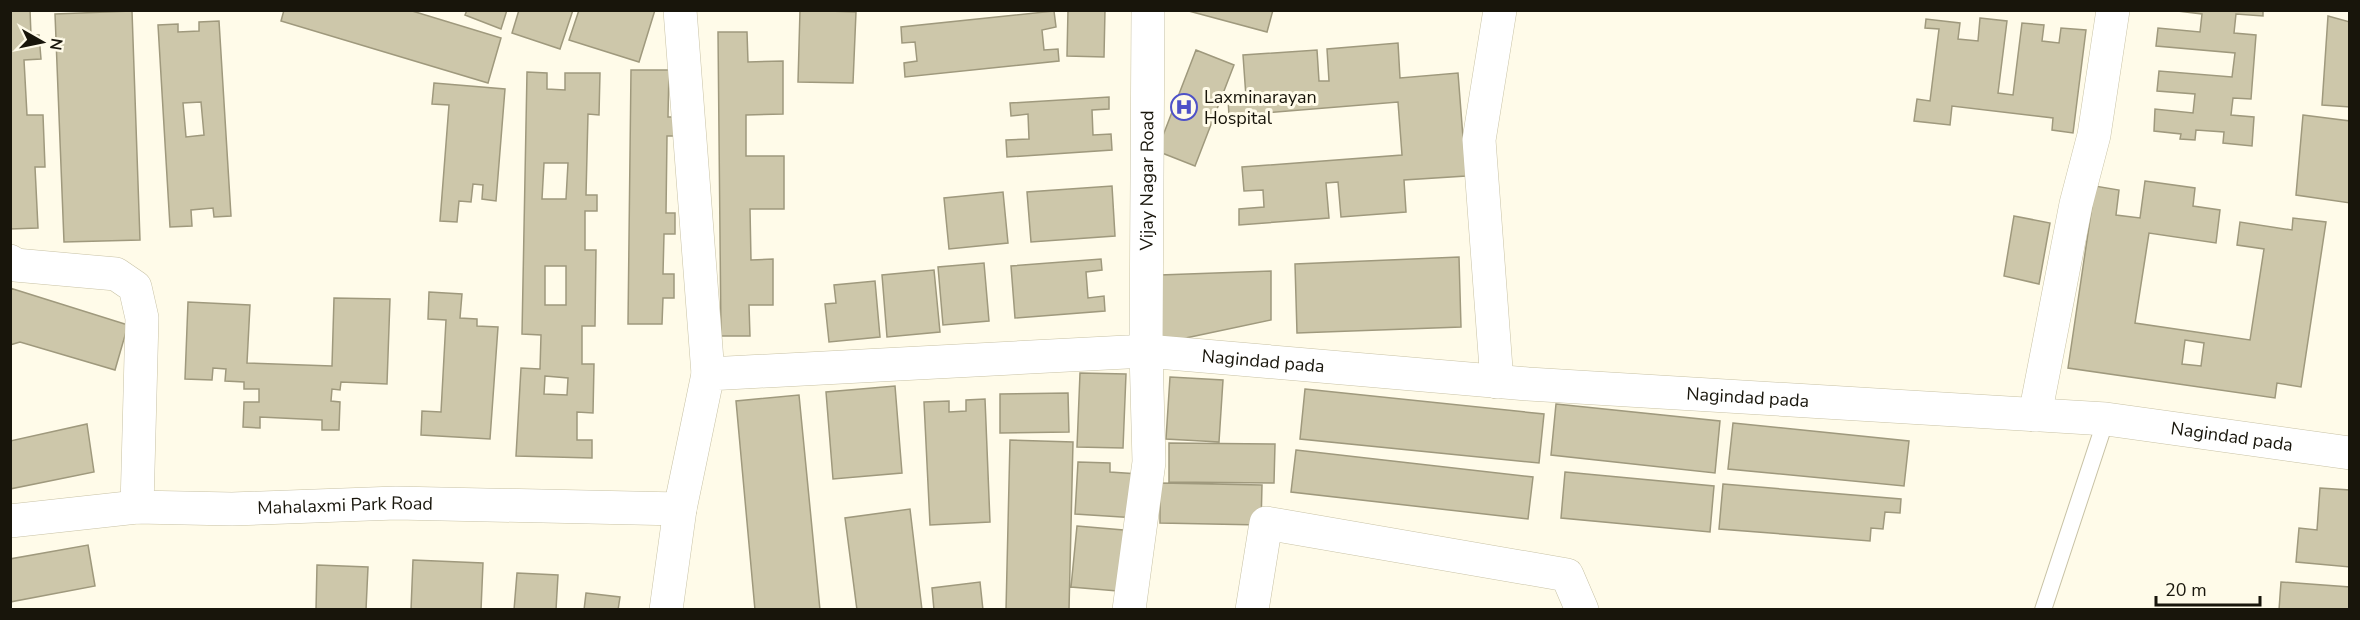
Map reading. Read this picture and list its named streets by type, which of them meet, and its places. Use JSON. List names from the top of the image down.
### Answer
{
  "streets": {
    "street": ["Vijay Nagar Road", "Nagindad pada", "Mahalaxmi Park Road"]
  },
  "crossings": [
    ["Vijay Nagar Road", "Nagindad pada"]
  ],
  "places": {
    "hospital": ["Laxminarayan Hospital"]
  },
  "scale_bar": "20 m",
  "north": "right"
}
